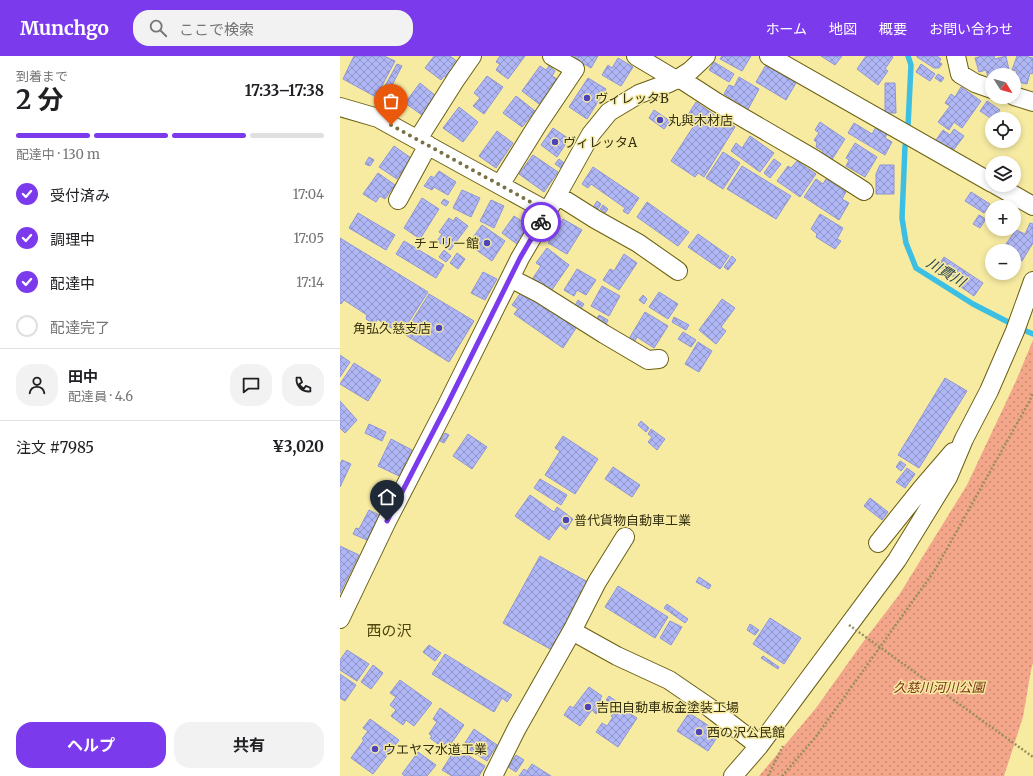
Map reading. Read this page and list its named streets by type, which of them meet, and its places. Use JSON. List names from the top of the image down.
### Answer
{
  "districts": ["西の沢"],
  "water": ["川貫川"],
  "parks": ["久慈川河川公園"],
  "places": [
    "ヴィレッタB",
    "丸與木材店",
    "ヴィレッタA",
    "チェリー館",
    "角弘久慈支店",
    "普代貨物自動車工業",
    "吉田自動車板金塗装工場",
    "西の沢公民館",
    "ウエヤマ水道工業"
  ],
  "north": "bottom right",
  "page": {
    "header": "Munchgo",
    "search": "ここで検索",
    "nav": [
      "ホーム",
      "地図",
      "概要",
      "お問い合わせ"
    ],
    "heading": ["2 分", "到着まで", "17:33–17:38"],
    "panel": [
      "田中",
      "配達員 · 4.6",
      "注文 #7985",
      "¥3,020"
    ],
    "map_buttons": ["+", "−"],
    "bar": "配達中 · 130 m",
    "list": [
      ["受付済み", "17:04"],
      ["調理中", "17:05"],
      ["配達中", "17:14"],
      "配達完了"
    ],
    "buttons": ["ヘルプ", "共有"]
  }
}
